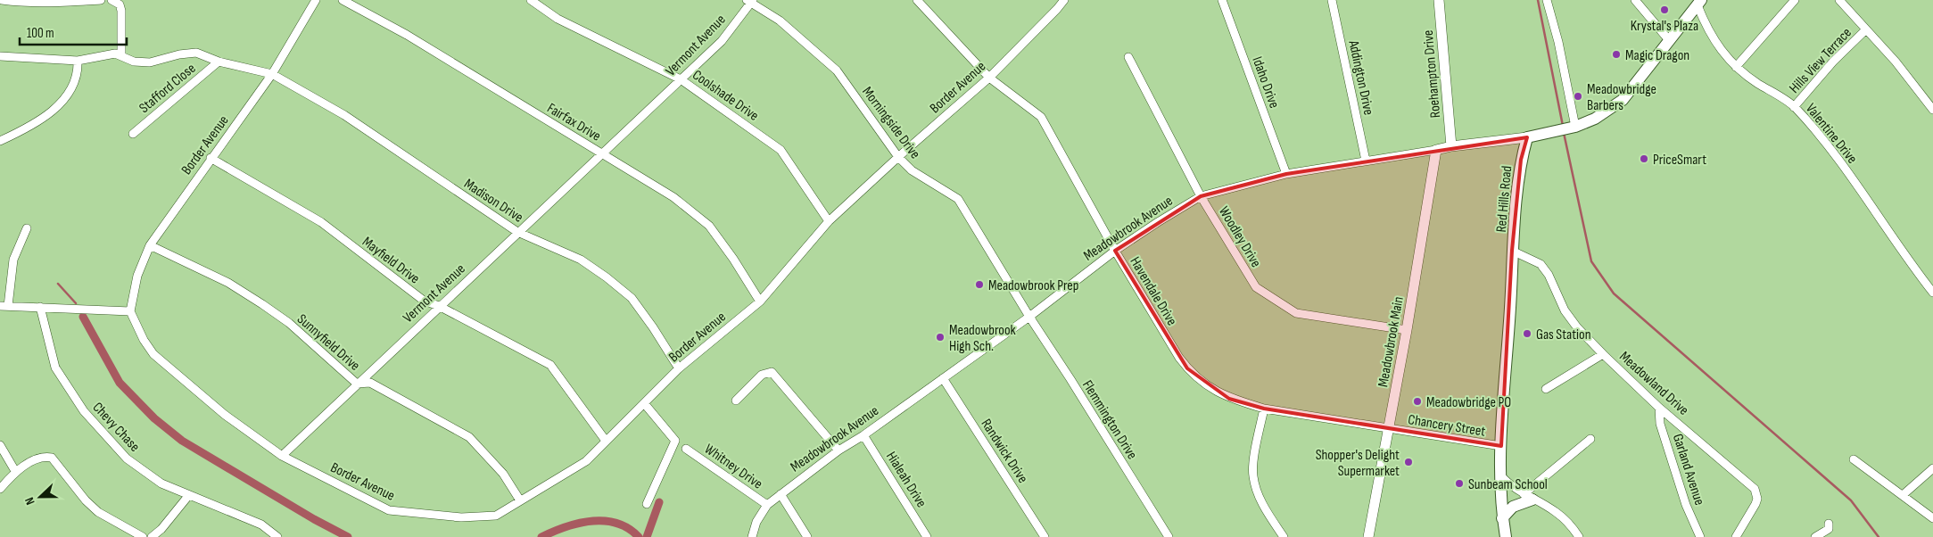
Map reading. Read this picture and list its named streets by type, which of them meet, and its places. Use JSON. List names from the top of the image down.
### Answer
{
  "streets": {
    "main road": ["Red Hills Road"],
    "street": [
      "Vermont Avenue",
      "Hills View Terrace",
      "Roehampton Drive",
      "Addington Drive",
      "Idaho Drive",
      "Border Avenue",
      "Stafford Close",
      "Coolshade Drive",
      "Fairfax Drive",
      "Morningside Drive",
      "Valentine Drive",
      "Madison Drive",
      "Meadowbrook Avenue",
      "Woodley Drive",
      "Mayfield Drive",
      "Havendale Drive",
      "Sunnyfield Drive",
      "Meadowbrook Main",
      "Meadowland Drive",
      "Flemmington Drive",
      "Chancery Street",
      "Chevy Chase",
      "Randwick Drive",
      "Whitney Drive",
      "Garland Avenue",
      "Hialeah Drive"
    ]
  },
  "crossings": [
    ["Vermont Avenue", "Border Avenue"],
    ["Vermont Avenue", "Coolshade Drive"],
    ["Vermont Avenue", "Fairfax Drive"],
    ["Vermont Avenue", "Morningside Drive"],
    ["Vermont Avenue", "Madison Drive"],
    ["Vermont Avenue", "Mayfield Drive"],
    ["Vermont Avenue", "Sunnyfield Drive"],
    ["Hills View Terrace", "Valentine Drive"],
    ["Roehampton Drive", "Meadowbrook Avenue"],
    ["Addington Drive", "Meadowbrook Avenue"],
    ["Idaho Drive", "Meadowbrook Avenue"],
    ["Border Avenue", "Coolshade Drive"],
    ["Border Avenue", "Fairfax Drive"],
    ["Border Avenue", "Morningside Drive"],
    ["Border Avenue", "Madison Drive"],
    ["Border Avenue", "Mayfield Drive"],
    ["Border Avenue", "Havendale Drive"],
    ["Border Avenue", "Sunnyfield Drive"],
    ["Stafford Close", "Madison Drive"],
    ["Morningside Drive", "Meadowbrook Avenue"],
    ["Morningside Drive", "Flemmington Drive"],
    ["Red Hills Road", "Meadowbrook Avenue"],
    ["Red Hills Road", "Meadowland Drive"],
    ["Red Hills Road", "Chancery Street"],
    ["Meadowbrook Avenue", "Woodley Drive"],
    ["Meadowbrook Avenue", "Havendale Drive"],
    ["Meadowbrook Avenue", "Meadowbrook Main"],
    ["Meadowbrook Avenue", "Flemmington Drive"],
    ["Meadowbrook Avenue", "Randwick Drive"],
    ["Meadowbrook Avenue", "Whitney Drive"],
    ["Meadowbrook Avenue", "Hialeah Drive"],
    ["Woodley Drive", "Meadowbrook Main"],
    ["Havendale Drive", "Meadowbrook Main"],
    ["Havendale Drive", "Chancery Street"],
    ["Meadowbrook Main", "Chancery Street"],
    ["Meadowland Drive", "Garland Avenue"]
  ],
  "places": [
    "Krystal's Plaza",
    "Magic Dragon",
    "Meadowbridge Barbers",
    "PriceSmart",
    "Meadowbrook Prep",
    "Gas Station",
    "Meadowbrook High Sch.",
    "Meadowbridge PO",
    "Shopper's Delight Supermarket",
    "Sunbeam School"
  ],
  "scale_bar": "100 m",
  "north": "left"
}
